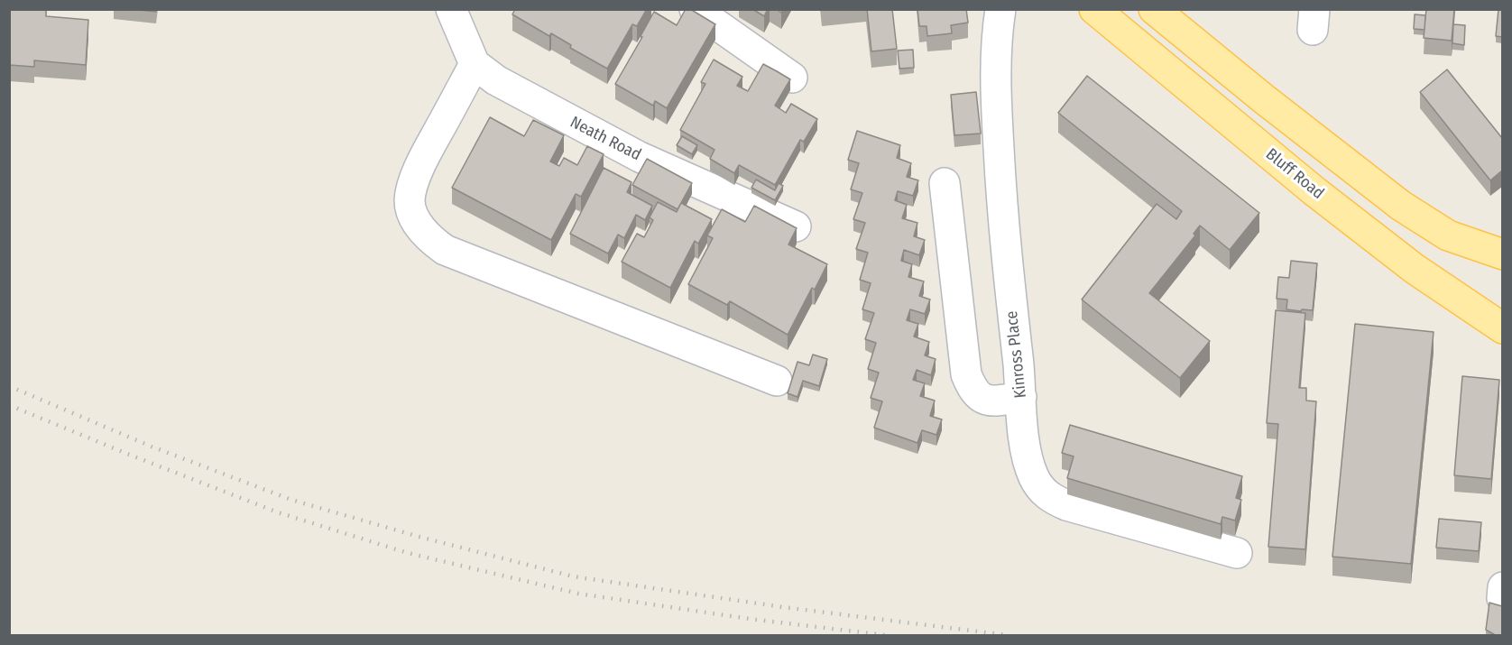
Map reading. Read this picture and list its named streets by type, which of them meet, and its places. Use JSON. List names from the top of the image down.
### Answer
{
  "streets": {
    "main road": ["Bluff Road"],
    "street": ["Neath Road", "Kinross Place"]
  }
}
